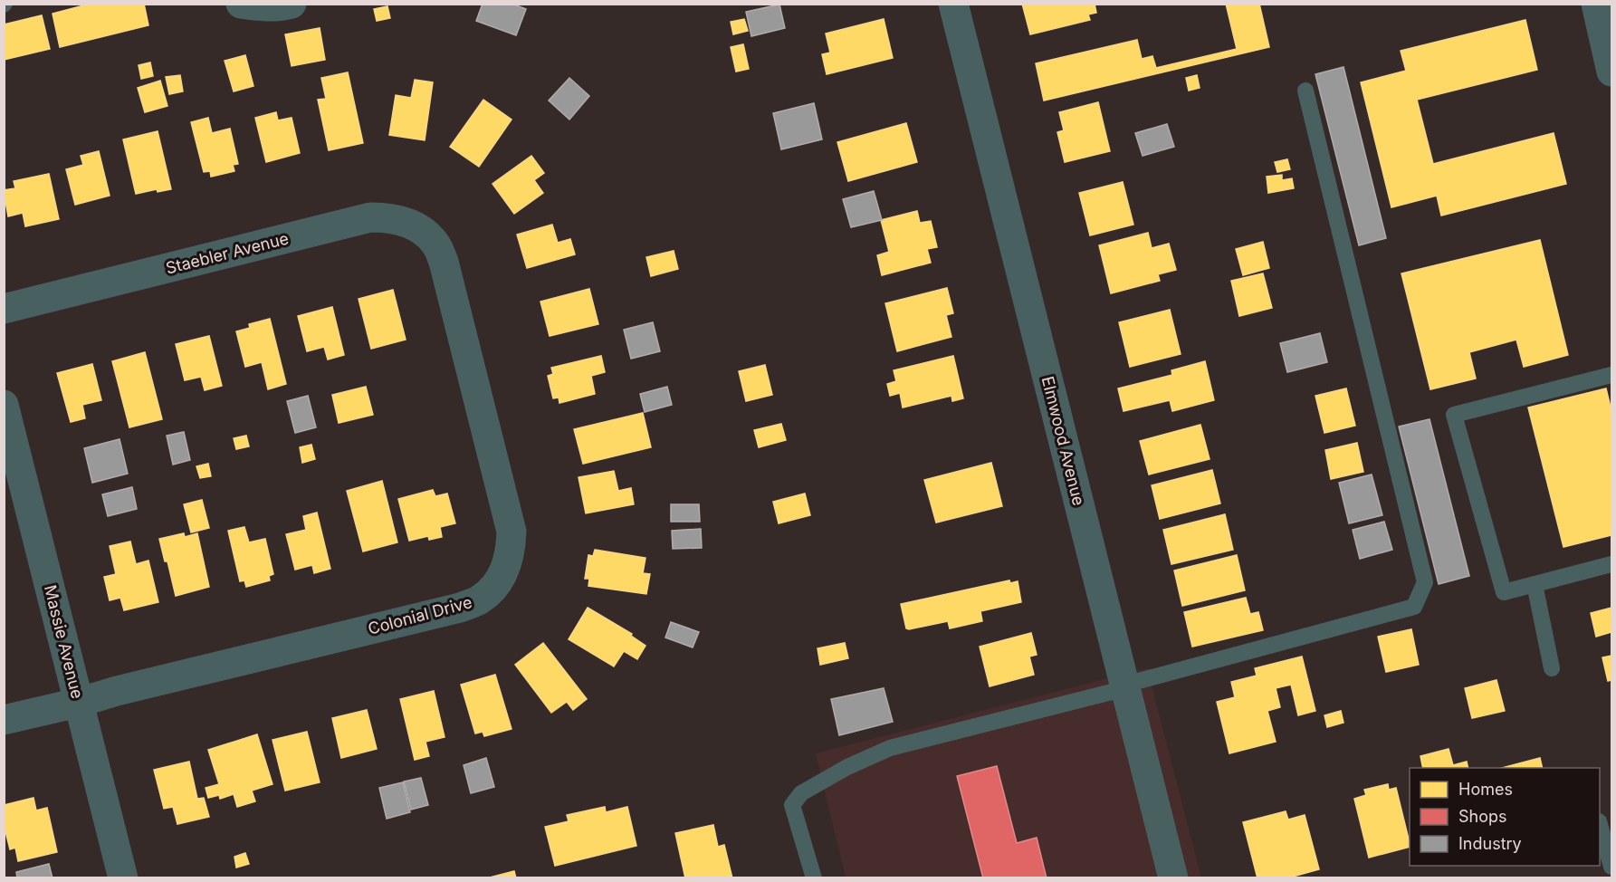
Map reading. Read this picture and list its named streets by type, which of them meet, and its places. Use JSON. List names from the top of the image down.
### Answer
{
  "streets": {
    "street": [
      "Staebler Avenue",
      "Elmwood Avenue",
      "Colonial Drive",
      "Massie Avenue"
    ]
  },
  "crossings": [
    ["Staebler Avenue", "Colonial Drive"],
    ["Colonial Drive", "Massie Avenue"]
  ],
  "legend": ["Homes", "Shops", "Industry"]
}
